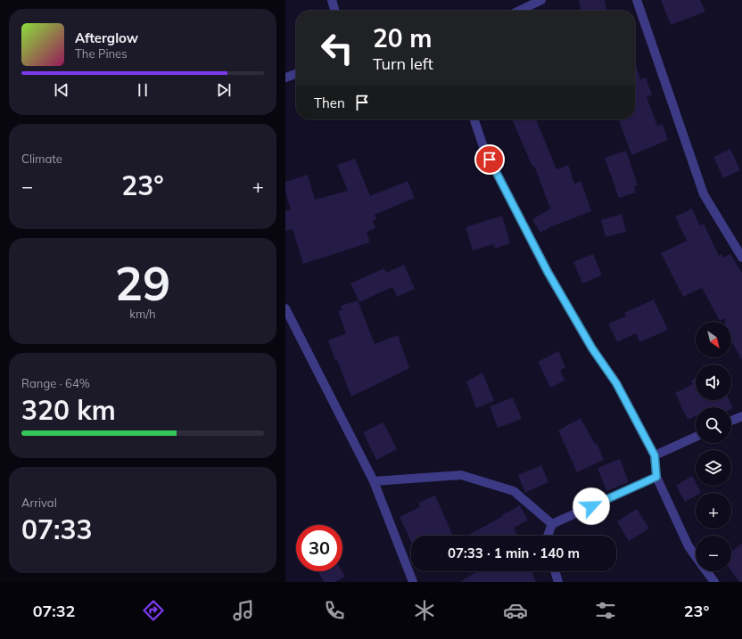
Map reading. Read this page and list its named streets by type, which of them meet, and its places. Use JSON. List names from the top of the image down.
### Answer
{
  "north": "bottom right",
  "page": {
    "turn": ["20 m", "Turn left"],
    "song": ["Afterglow", "The Pines"],
    "then": "Then",
    "tile": [
      "Climate",
      ["29", "km/h"],
      ["Range · 64%", "320 km"],
      ["Arrival", "07:33"]
    ],
    "heat": ["−", "23°", "+"],
    "map_buttons": ["+", "−"],
    "limit": "30",
    "trip": "07:33 · 1 min · 140 m",
    "tabs": ["07:32", "23°"]
  }
}
